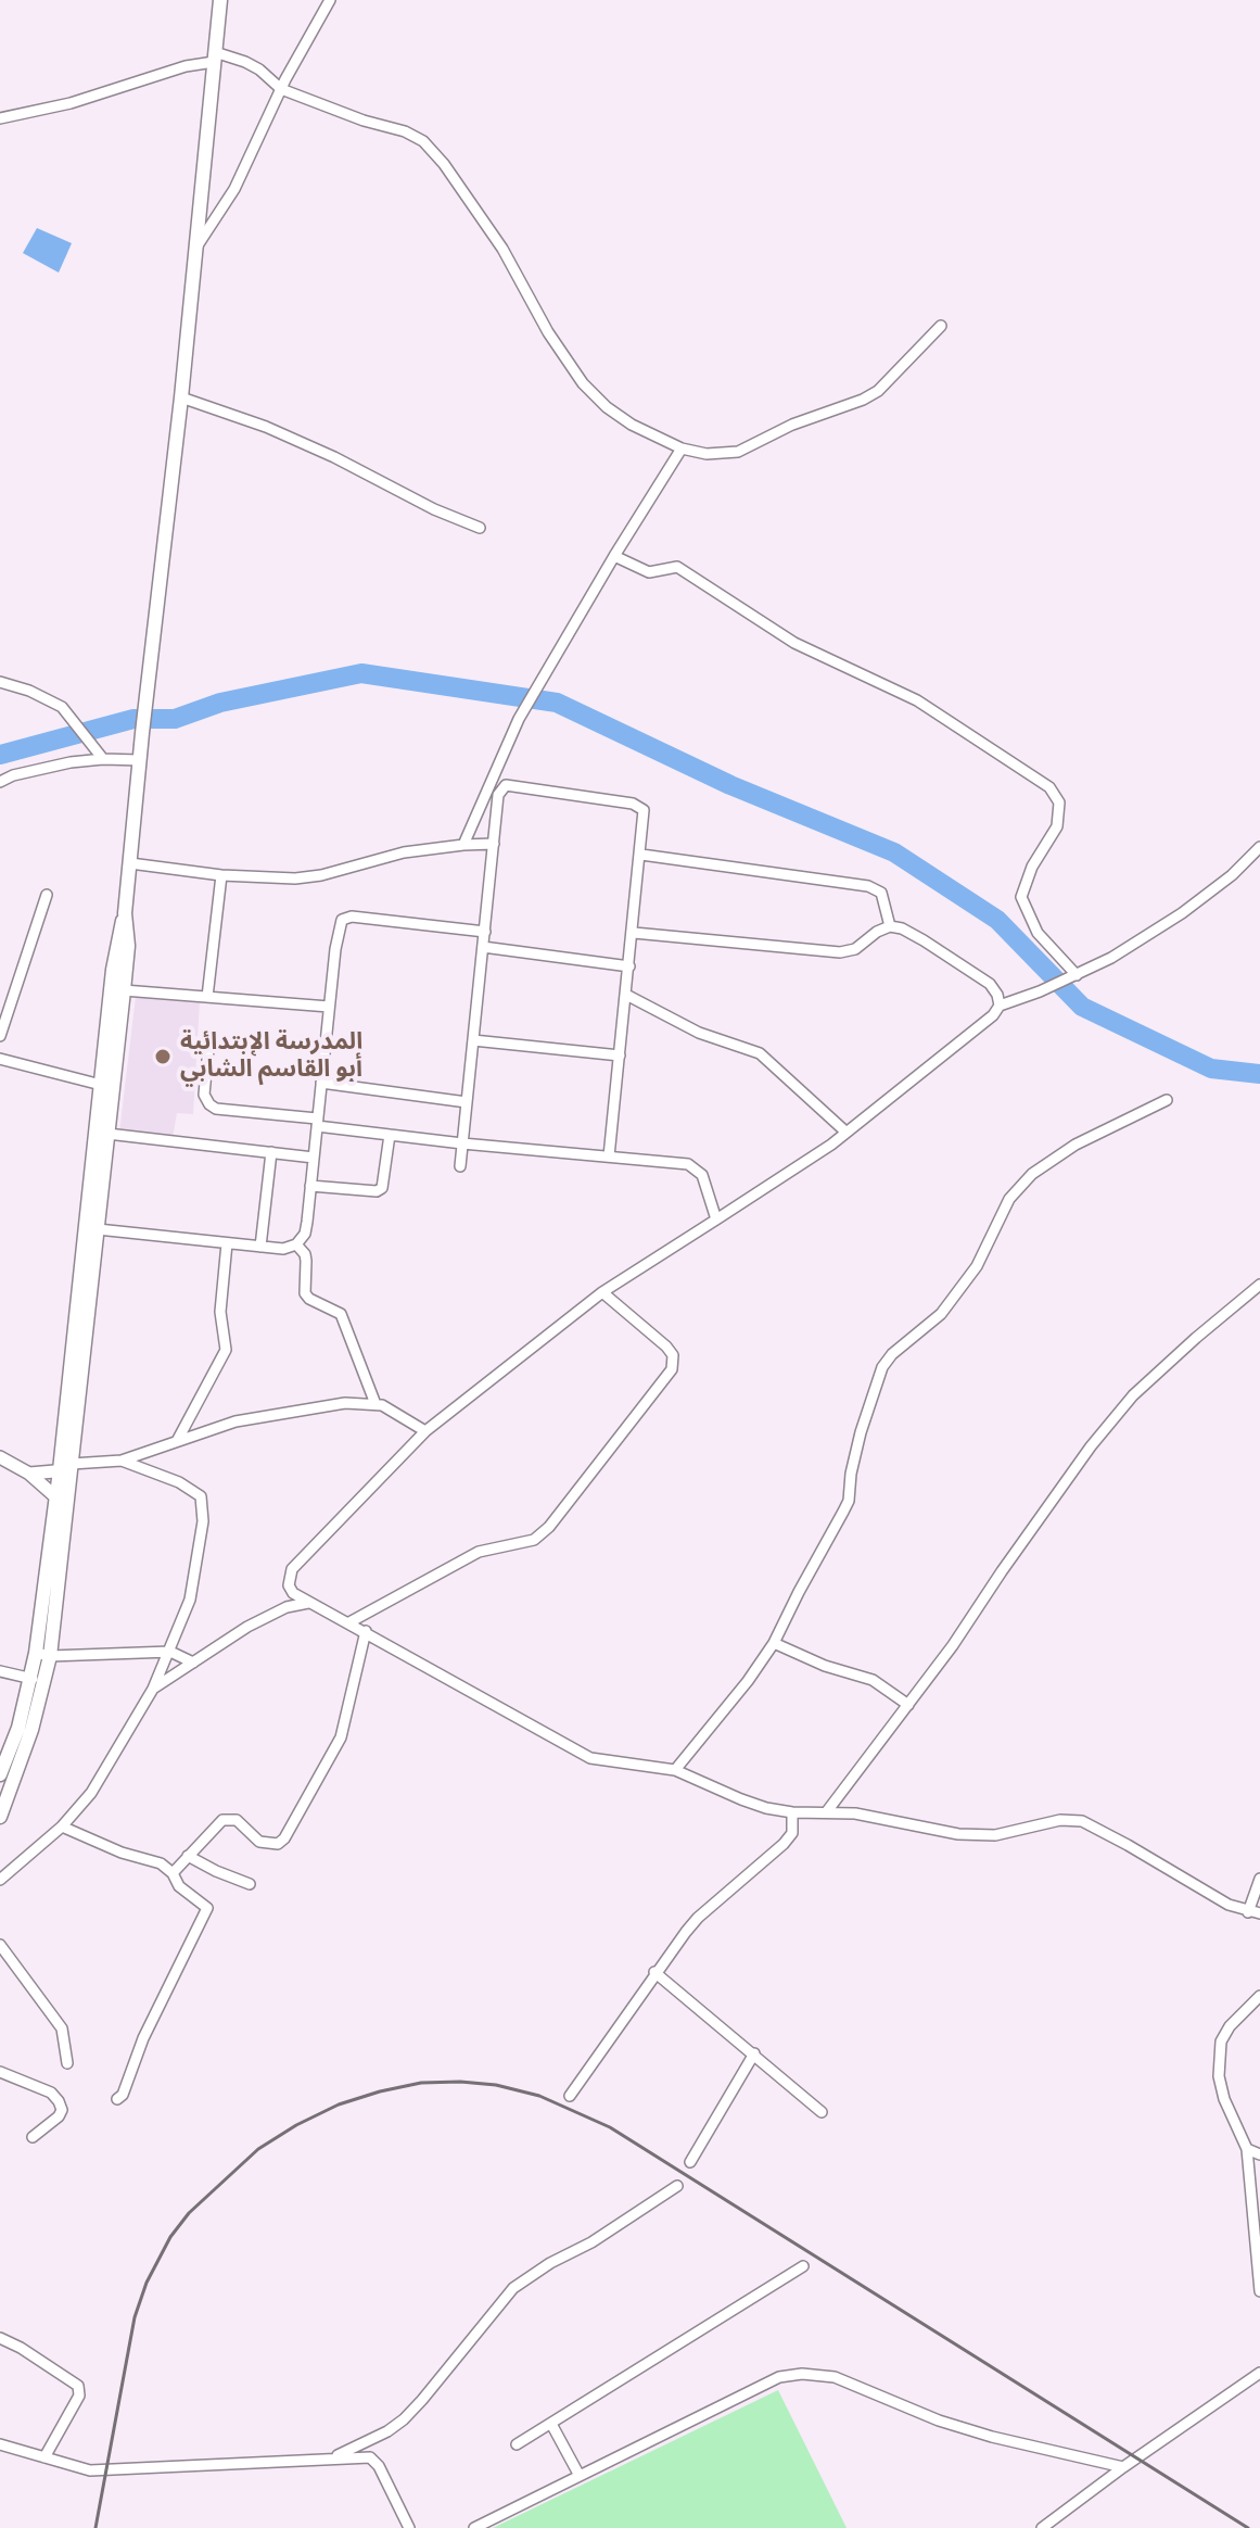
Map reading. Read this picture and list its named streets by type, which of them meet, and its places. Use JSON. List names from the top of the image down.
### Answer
{
  "places": ["المدرسة الإبتدائية أبو القاسم الشابي"]
}
